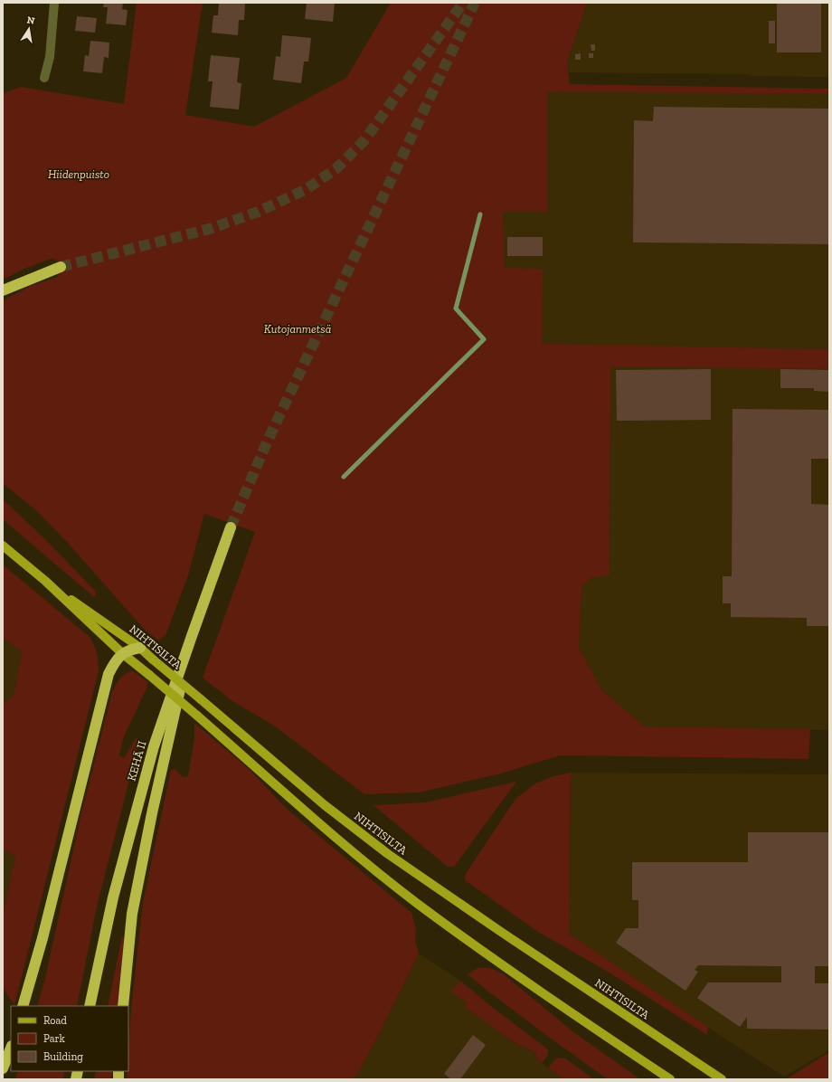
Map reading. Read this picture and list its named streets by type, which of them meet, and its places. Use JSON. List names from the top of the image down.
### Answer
{
  "streets": {
    "highway": ["KEHÄ II"],
    "main road": ["NIHTISILTA"]
  },
  "parks": ["Hiidenpuisto", "Kutojanmetsä"],
  "legend": ["Road", "Park", "Building"],
  "north": "top"
}
